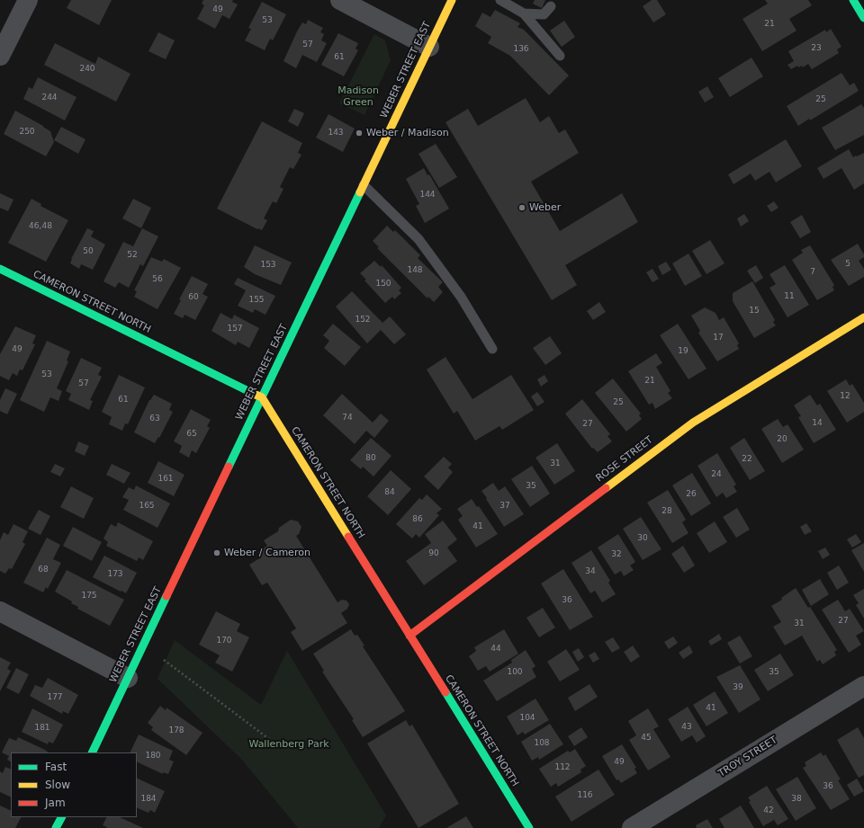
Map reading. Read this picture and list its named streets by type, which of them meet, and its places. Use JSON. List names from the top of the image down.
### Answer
{
  "streets": {
    "street": [
      "WEBER STREET EAST",
      "CAMERON STREET NORTH",
      "ROSE STREET",
      "TROY STREET"
    ]
  },
  "crossings": [
    ["WEBER STREET EAST", "CAMERON STREET NORTH"],
    ["CAMERON STREET NORTH", "ROSE STREET"]
  ],
  "parks": ["Madison Green", "Wallenberg Park"],
  "places": ["Weber / Madison", "Weber", "Weber / Cameron"],
  "house_numbers": [
    "49",
    "53",
    "21",
    "57",
    "23",
    "136",
    "61",
    "240",
    "244",
    "25",
    "250",
    "143",
    "144",
    "46,48",
    "50",
    "52",
    "5",
    "153",
    "148",
    "7",
    "56",
    "150",
    "11",
    "60",
    "155",
    "15",
    "152",
    "157",
    "17",
    "49",
    "19",
    "53",
    "21",
    "57",
    "12",
    "61",
    "25",
    "74",
    "63",
    "14",
    "27",
    "65",
    "20",
    "80",
    "22",
    "31",
    "24",
    "161",
    "35",
    "84",
    "26",
    "165",
    "37",
    "28",
    "86",
    "41",
    "30",
    "90",
    "32",
    "68",
    "34",
    "173",
    "175",
    "36",
    "27",
    "31",
    "170",
    "44",
    "100",
    "35",
    "39",
    "177",
    "41",
    "104",
    "43",
    "181",
    "178",
    "45",
    "108",
    "180",
    "49",
    "112",
    "36",
    "116",
    "184",
    "38",
    "42"
  ],
  "legend": ["Fast", "Slow", "Jam"]
}
